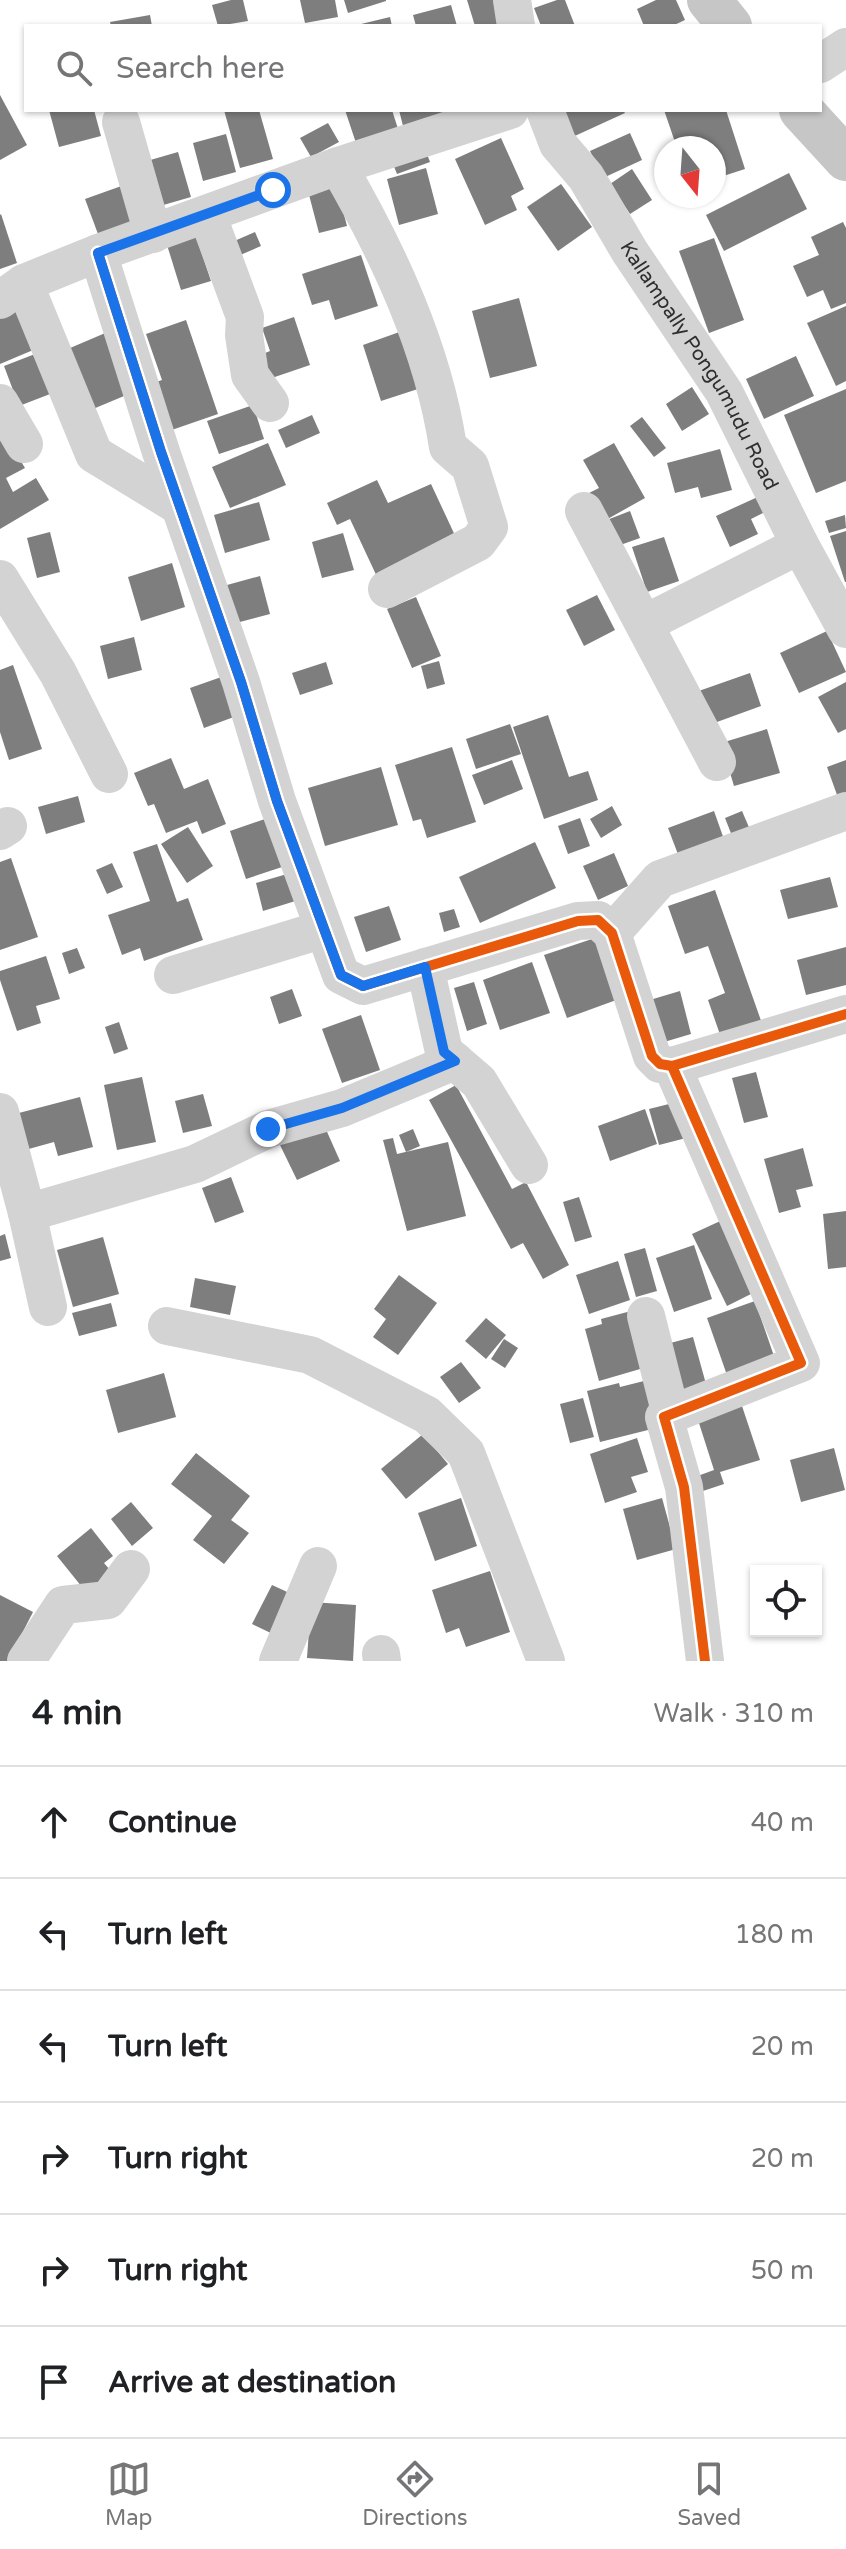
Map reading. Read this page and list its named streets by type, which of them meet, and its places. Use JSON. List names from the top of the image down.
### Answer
{
  "streets": {
    "street": ["Kallampally Pongumudu Road"]
  },
  "north": "bottom",
  "page": {
    "search": "Search here",
    "heading": ["4 min", "Walk · 310 m"],
    "list": [
      ["Continue", "40 m"],
      ["Turn left", "180 m"],
      ["Turn left", "20 m"],
      ["Turn right", "20 m"],
      ["Turn right", "50 m"],
      "Arrive at destination"
    ],
    "nav": ["Map", "Directions", "Saved"]
  }
}
